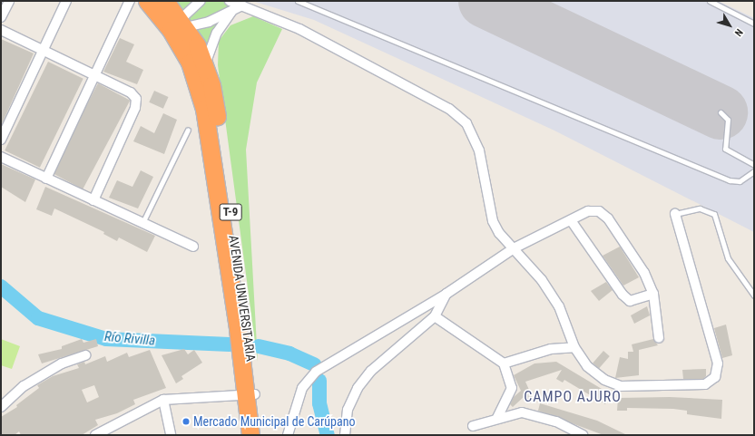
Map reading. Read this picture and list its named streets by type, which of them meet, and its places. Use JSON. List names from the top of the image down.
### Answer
{
  "streets": {
    "highway": ["T-9", "AVENIDA UNIVERSITARIA"]
  },
  "crossings": [
    ["T-9", "AVENIDA UNIVERSITARIA"]
  ],
  "districts": ["CAMPO AJURO"],
  "water": ["Río Rivilla"],
  "places": ["Mercado Municipal de Carúpano"],
  "north": "bottom right"
}
